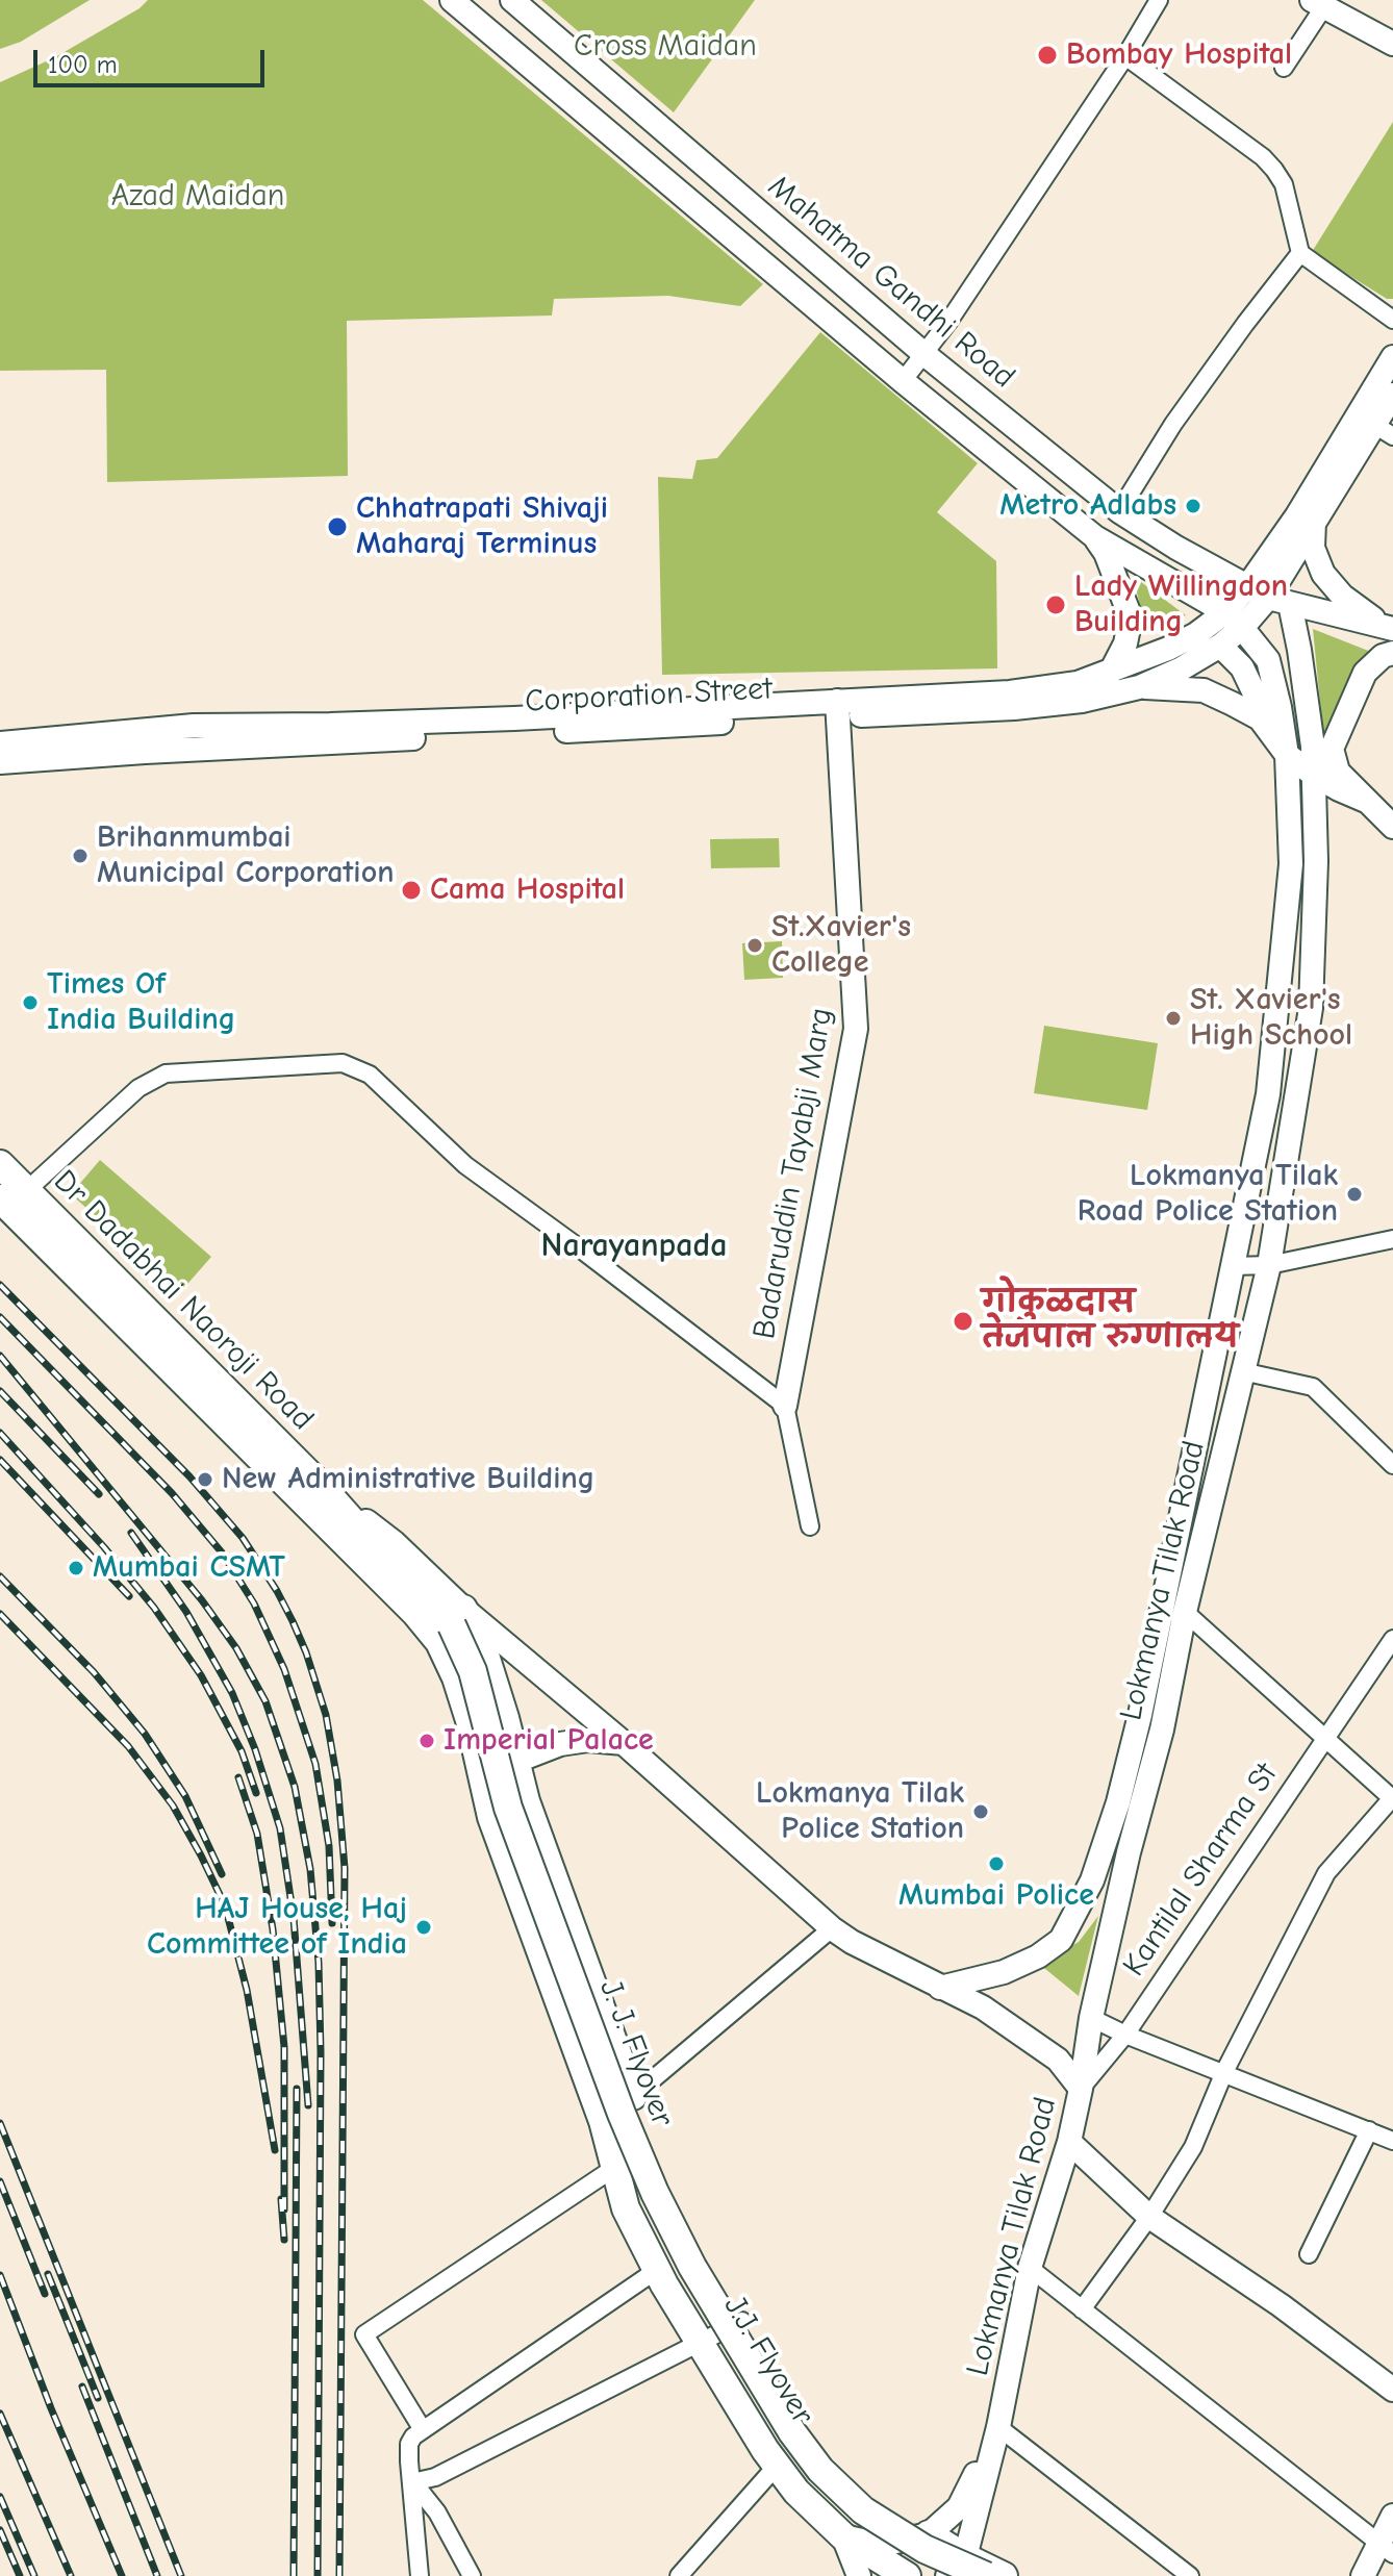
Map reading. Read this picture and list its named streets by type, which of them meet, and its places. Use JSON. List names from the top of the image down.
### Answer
{
  "streets": {
    "main road": [
      "Mahatma Gandhi Road",
      "Corporation Street",
      "Badaruddin Tayabji Marg",
      "Dr Dadabhai Naoroji Road",
      "Lokmanya Tilak Road",
      "J. J. Flyover",
      "J.J. Flyover"
    ],
    "street": ["Kantilal Sharma St"]
  },
  "crossings": [
    ["Mahatma Gandhi Road", "Corporation Street"],
    ["Mahatma Gandhi Road", "Lokmanya Tilak Road"],
    ["Corporation Street", "Badaruddin Tayabji Marg"],
    ["Corporation Street", "Lokmanya Tilak Road"],
    ["Dr Dadabhai Naoroji Road", "J. J. Flyover"],
    ["Lokmanya Tilak Road", "Kantilal Sharma St"],
    ["Lokmanya Tilak Road", "J.J. Flyover"]
  ],
  "districts": ["Narayanpada"],
  "parks": ["Cross Maidan", "Azad Maidan"],
  "places": [
    "Bombay Hospital",
    "Metro Adlabs",
    "Chhatrapati Shivaji Maharaj Terminus",
    "Lady Willingdon Building",
    "Brihanmumbai Municipal Corporation",
    "Cama Hospital",
    "St.Xavier's College",
    "Times Of India Building",
    "St. Xavier's High School",
    "Lokmanya Tilak Road Police Station",
    "गोकुळदास तेजपाल रुग्णालय",
    "New Administrative Building",
    "Mumbai CSMT",
    "Imperial Palace",
    "Lokmanya Tilak Police Station",
    "Mumbai Police",
    "HAJ House, Haj Committee of India"
  ],
  "scale_bar": "100 m"
}
